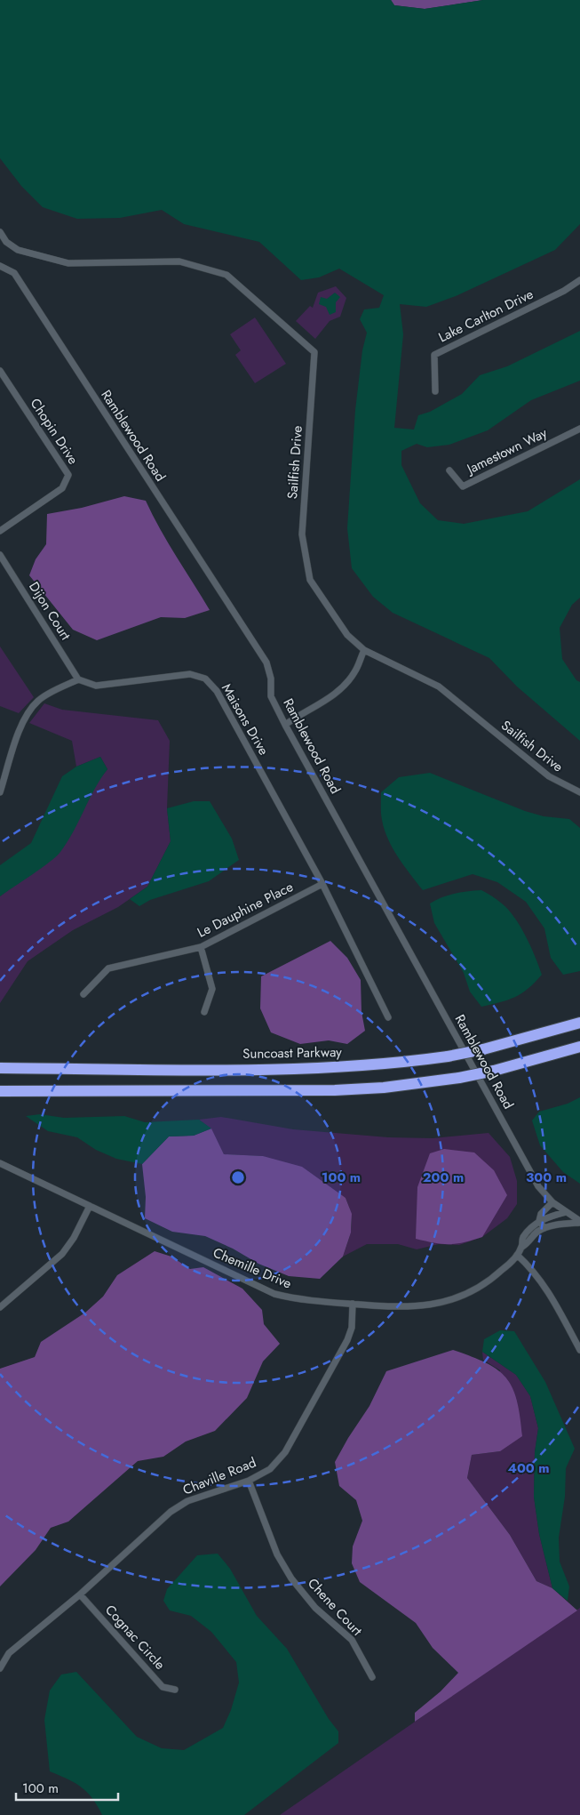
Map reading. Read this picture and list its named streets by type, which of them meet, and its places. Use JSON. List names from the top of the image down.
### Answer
{
  "streets": {
    "highway": ["Suncoast Parkway"],
    "street": [
      "Lake Carlton Drive",
      "Chopin Drive",
      "Ramblewood Road",
      "Jamestown Way",
      "Sailfish Drive",
      "Dijon Court",
      "Maisons Drive",
      "Le Dauphine Place",
      "Chemille Drive",
      "Chaville Road",
      "Chene Court",
      "Cognac Circle"
    ]
  },
  "crossings": [
    ["Ramblewood Road", "Chemille Drive"],
    ["Dijon Court", "Maisons Drive"],
    ["Maisons Drive", "Le Dauphine Place"],
    ["Chemille Drive", "Chaville Road"],
    ["Chaville Road", "Chene Court"],
    ["Chaville Road", "Cognac Circle"]
  ],
  "scale_bar": "100 m",
  "rings": [
    "100 m",
    "200 m",
    "300 m",
    "400 m"
  ]
}
